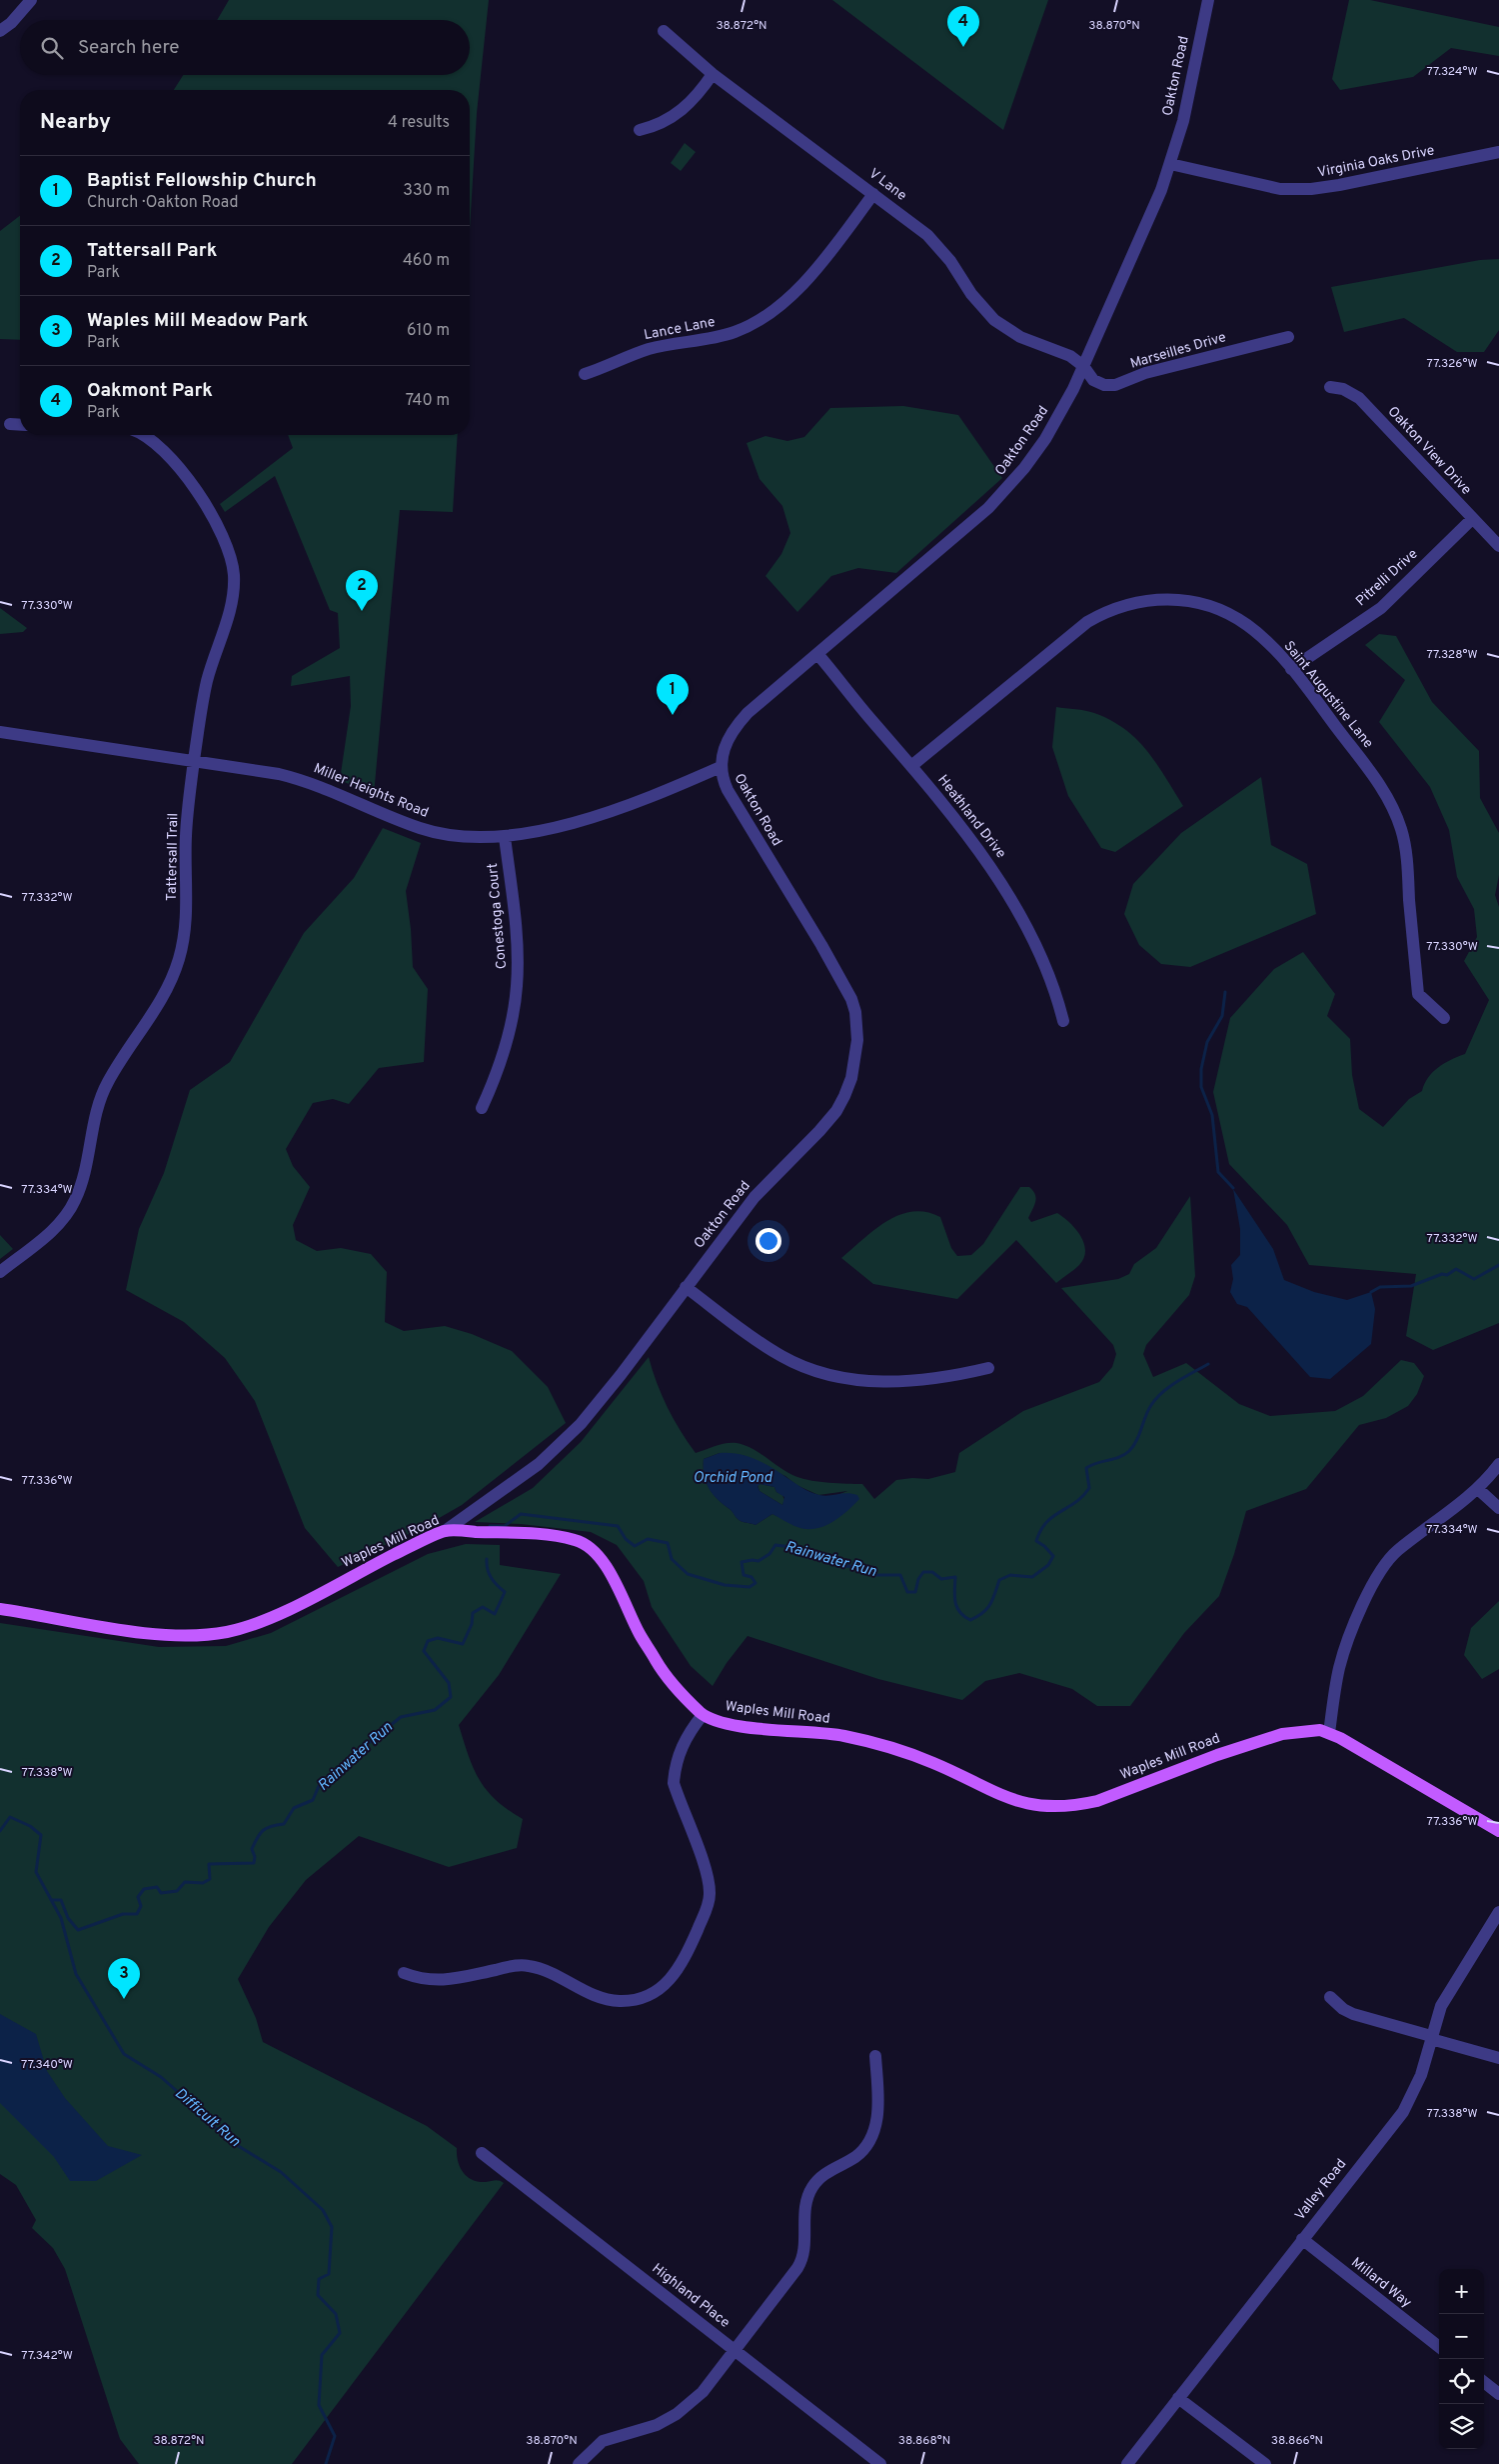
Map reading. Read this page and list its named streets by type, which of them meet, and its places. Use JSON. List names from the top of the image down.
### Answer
{
  "streets": {
    "main road": ["Waples Mill Road"],
    "street": [
      "Oakton Road",
      "Virginia Oaks Drive",
      "V Lane",
      "Lance Lane",
      "Marseilles Drive",
      "Oakton View Drive",
      "Pitrelli Drive",
      "Saint Augustine Lane",
      "Miller Heights Road",
      "Heathland Drive",
      "Tattersall Trail",
      "Conestoga Court",
      "Valley Road",
      "Millard Way",
      "Highland Place"
    ]
  },
  "crossings": [
    ["Oakton Road", "Virginia Oaks Drive"],
    ["Oakton Road", "V Lane"],
    ["Oakton Road", "Marseilles Drive"],
    ["Oakton Road", "Miller Heights Road"],
    ["Oakton Road", "Heathland Drive"],
    ["Oakton Road", "Waples Mill Road"],
    ["V Lane", "Lance Lane"],
    ["V Lane", "Marseilles Drive"],
    ["Oakton View Drive", "Pitrelli Drive"],
    ["Pitrelli Drive", "Saint Augustine Lane"],
    ["Saint Augustine Lane", "Heathland Drive"],
    ["Miller Heights Road", "Tattersall Trail"],
    ["Miller Heights Road", "Conestoga Court"],
    ["Valley Road", "Millard Way"]
  ],
  "water": ["Orchid Pond", "Rainwater Run", "Difficult Run"],
  "page": {
    "pins": [
      "4",
      "2",
      "1",
      "3"
    ],
    "search": "Search here",
    "heading": ["Nearby", "4 results"],
    "list": [
      {
        "mark": "1",
        "name": "Baptist Fellowship Church",
        "note": "Church · Oakton Road",
        "value": "330 m"
      },
      {
        "mark": "2",
        "name": "Tattersall Park",
        "note": "Park",
        "value": "460 m"
      },
      {
        "mark": "3",
        "name": "Waples Mill Meadow Park",
        "note": "Park",
        "value": "610 m"
      },
      {
        "mark": "4",
        "name": "Oakmont Park",
        "note": "Park",
        "value": "740 m"
      }
    ],
    "map_buttons": ["+", "−"]
  },
  "coordinates": [
    "38.872°N",
    "38.870°N",
    "77.324°W",
    "77.326°W",
    "77.330°W",
    "77.328°W",
    "77.332°W",
    "77.334°W",
    "77.336°W",
    "77.338°W",
    "77.340°W",
    "77.342°W",
    "38.868°N",
    "38.866°N"
  ]
}
